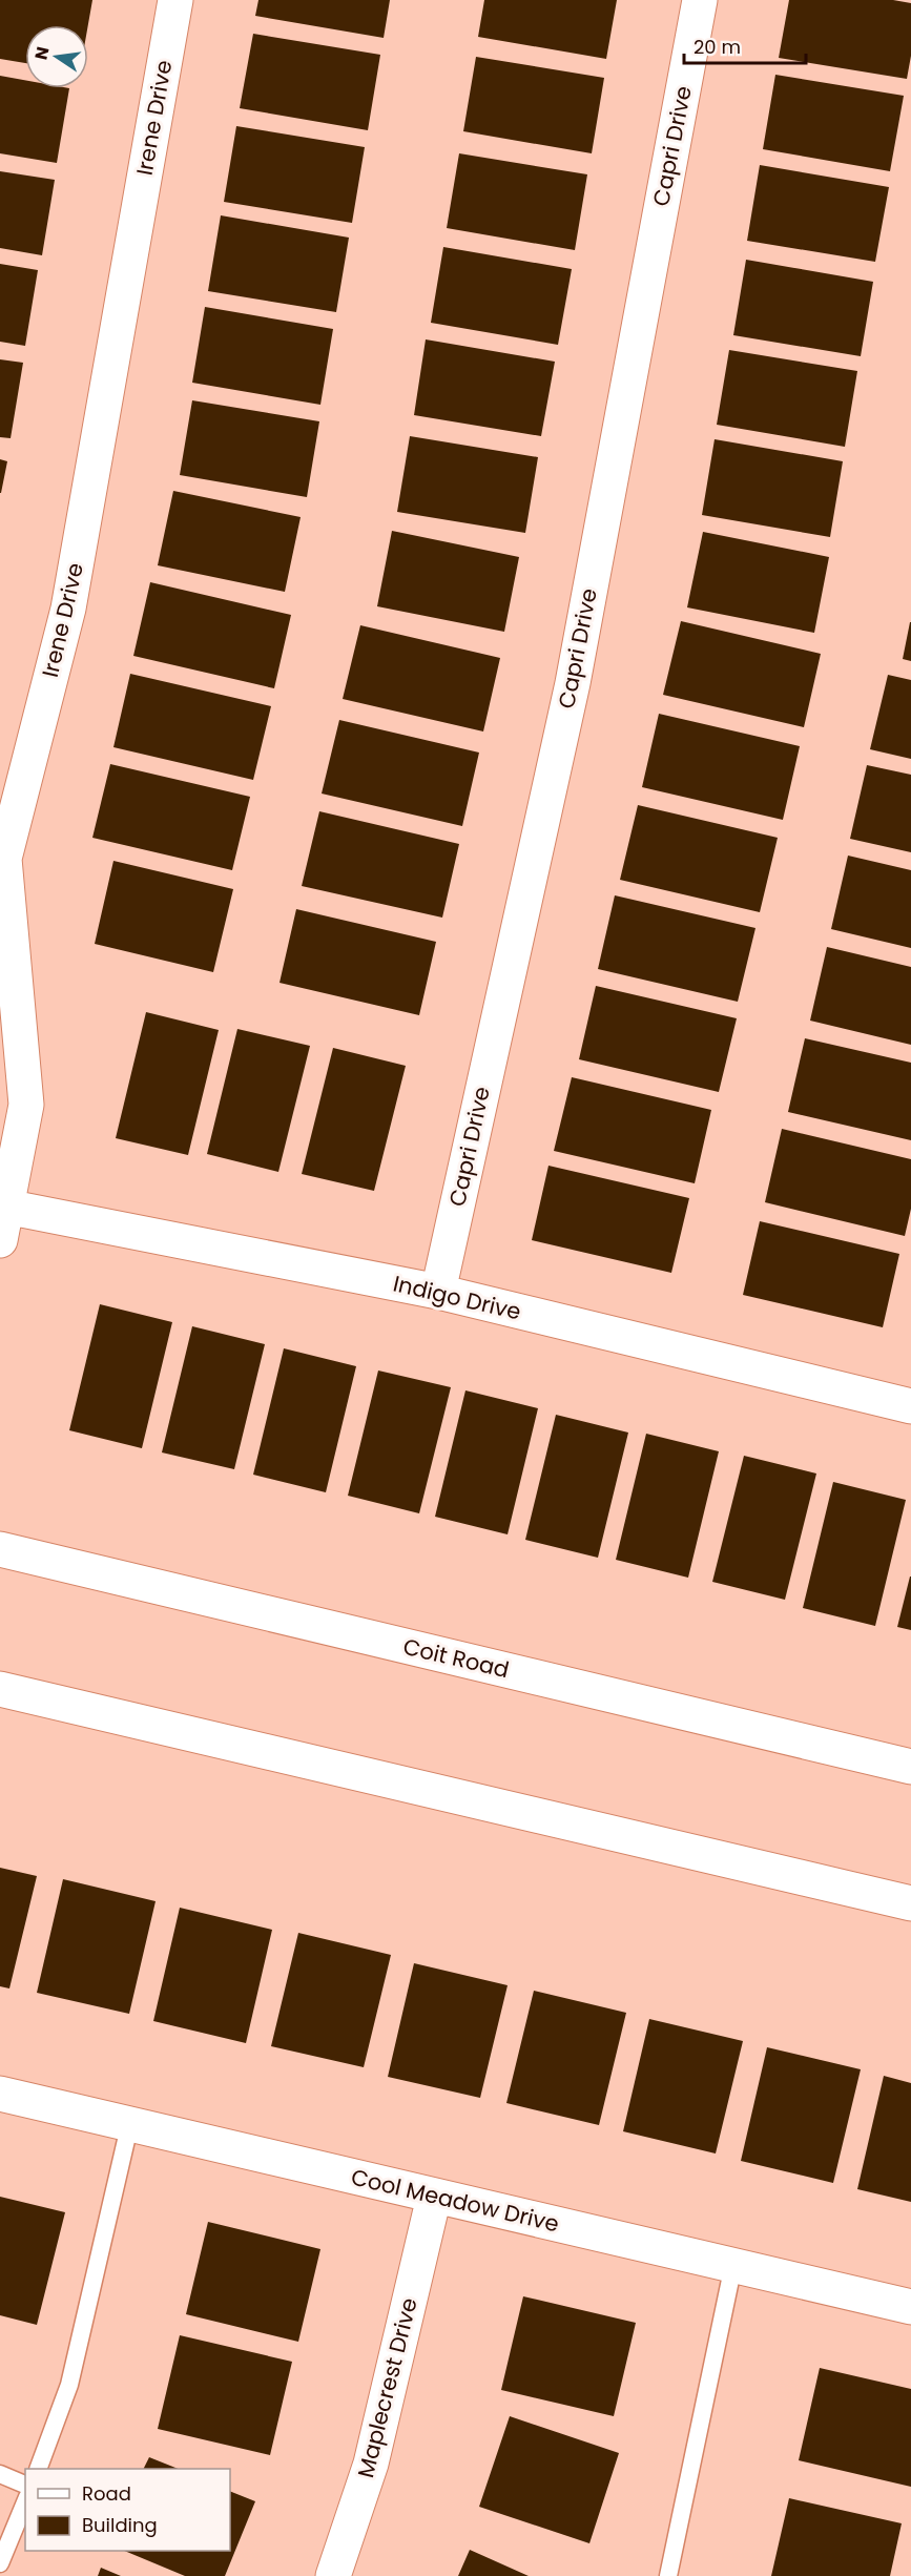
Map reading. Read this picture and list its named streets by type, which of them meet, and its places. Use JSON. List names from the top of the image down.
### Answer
{
  "streets": {
    "street": [
      "Irene Drive",
      "Capri Drive",
      "Indigo Drive",
      "Coit Road",
      "Cool Meadow Drive",
      "Maplecrest Drive"
    ]
  },
  "crossings": [
    ["Irene Drive", "Indigo Drive"],
    ["Capri Drive", "Indigo Drive"],
    ["Cool Meadow Drive", "Maplecrest Drive"]
  ],
  "legend": ["Road", "Building"],
  "scale_bar": "20 m",
  "north": "left"
}
